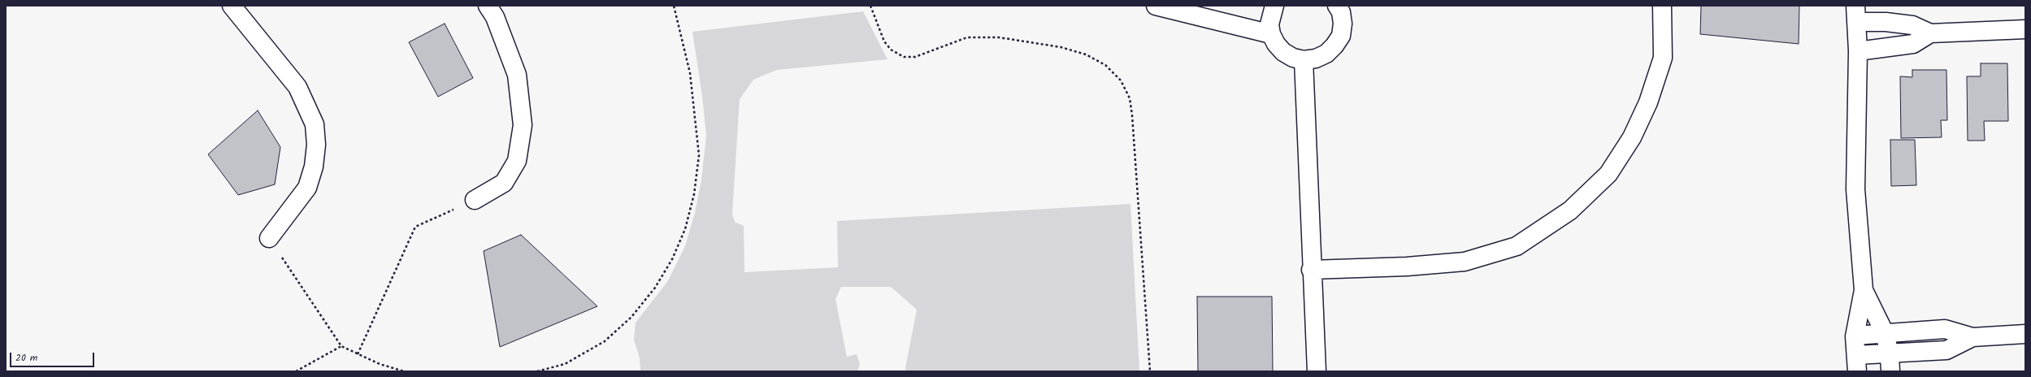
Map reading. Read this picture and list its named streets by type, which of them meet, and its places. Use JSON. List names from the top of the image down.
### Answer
{
  "scale_bar": "20 m"
}
